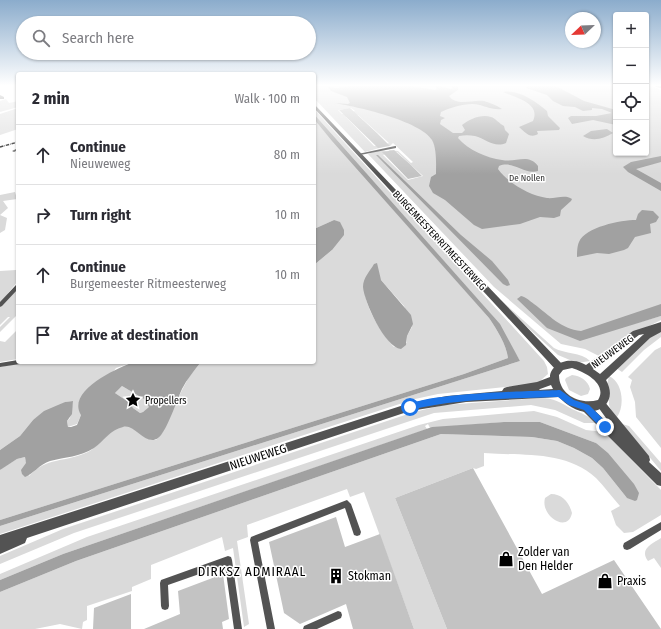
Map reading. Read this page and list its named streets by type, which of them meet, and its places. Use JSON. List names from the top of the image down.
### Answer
{
  "streets": {
    "street": ["BURGEMEESTER RITMEESTERWEG", "NIEUWEWEG"]
  },
  "crossings": [
    ["BURGEMEESTER RITMEESTERWEG", "NIEUWEWEG"]
  ],
  "districts": ["DIRKSZ ADMIRAAL"],
  "parks": ["De Nollen"],
  "places": {
    "place": ["Propellers"],
    "shop": ["Zolder van Den Helder", "Praxis"],
    "building": ["Stokman"]
  },
  "north": "bottom left",
  "page": {
    "map_buttons": ["+", "−"],
    "search": "Search here",
    "heading": ["2 min", "Walk · 100 m"],
    "list": [
      ["Continue", "Nieuweweg", "80 m"],
      ["Turn right", "10 m"],
      ["Continue", "Burgemeester Ritmeesterweg", "10 m"],
      "Arrive at destination"
    ]
  }
}
